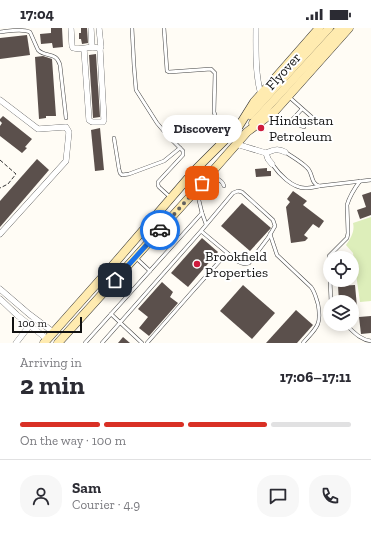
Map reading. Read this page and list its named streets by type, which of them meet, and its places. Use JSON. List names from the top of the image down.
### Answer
{
  "streets": {
    "main road": ["Flyover"]
  },
  "places": ["Hindustan Petroleum", "Discovery", "Brookfield Properties"],
  "scale_bar": "100 m",
  "page": {
    "status": "17:04",
    "bubble": "Discovery",
    "scale": "100 m",
    "heading": ["2 min", "Arriving in", "17:06–17:11"],
    "panel": ["Sam", "Courier · 4.9"],
    "bar": "On the way · 100 m"
  }
}
